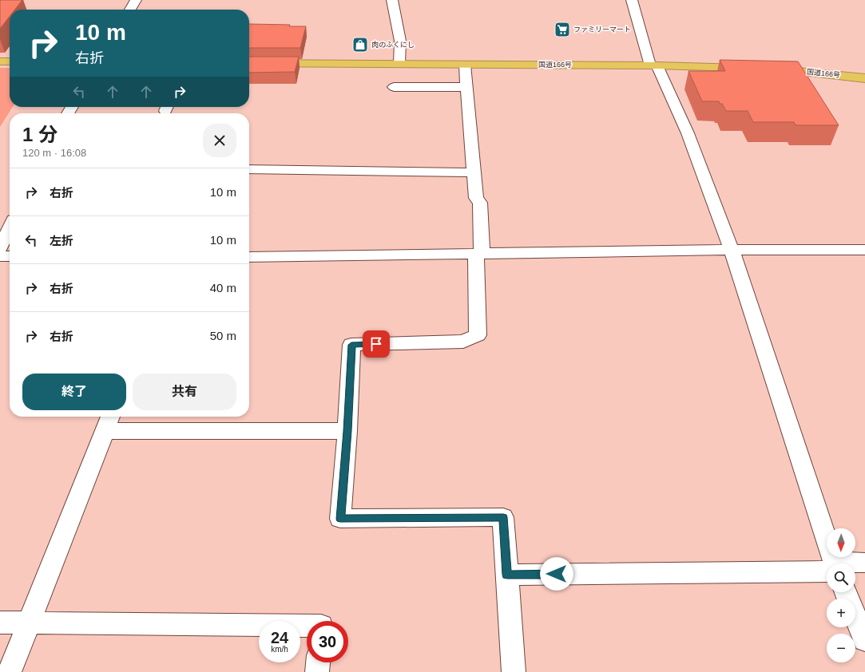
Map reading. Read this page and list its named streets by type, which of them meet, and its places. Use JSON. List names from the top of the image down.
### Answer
{
  "streets": {
    "highway": ["国道166号"]
  },
  "places": {
    "supermarket": ["ファミリーマート"],
    "shop": ["肉のふくにし"]
  },
  "north": "bottom",
  "page": {
    "turn": ["10 m", "右折"],
    "heading": ["1 分", "120 m · 16:08"],
    "list": [
      {
        "name": "右折",
        "value": "10 m"
      },
      {
        "name": "左折",
        "value": "10 m"
      },
      {
        "name": "右折",
        "value": "40 m"
      },
      {
        "name": "右折",
        "value": "50 m"
      }
    ],
    "buttons": ["終了", "共有"],
    "map_buttons": ["+", "−"],
    "speed": "24 km/h",
    "limit": "30"
  }
}
